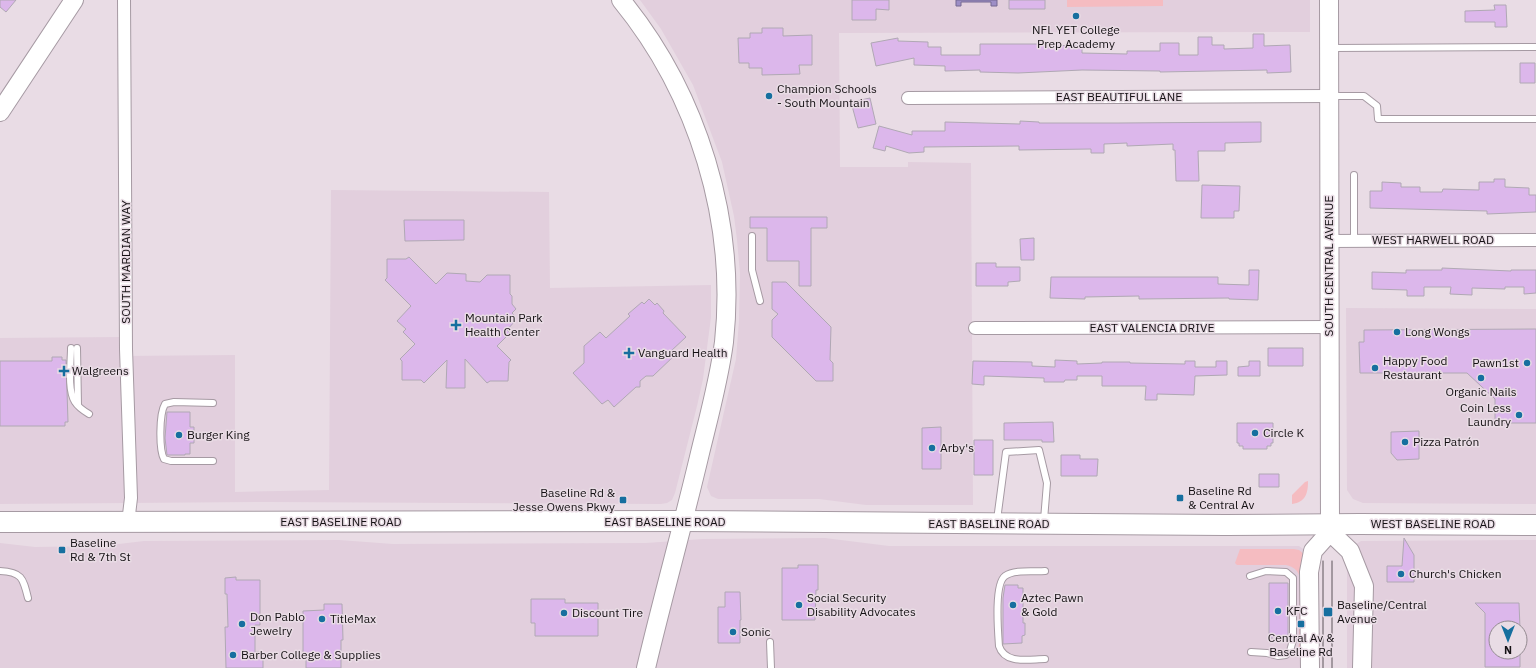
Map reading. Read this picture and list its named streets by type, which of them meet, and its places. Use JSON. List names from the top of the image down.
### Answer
{
  "streets": {
    "main road": ["SOUTH CENTRAL AVENUE", "EAST BASELINE ROAD", "WEST BASELINE ROAD"],
    "street": [
      "EAST BEAUTIFUL LANE",
      "WEST HARWELL ROAD",
      "SOUTH MARDIAN WAY",
      "EAST VALENCIA DRIVE"
    ]
  },
  "crossings": [
    ["EAST BEAUTIFUL LANE", "SOUTH CENTRAL AVENUE"],
    ["WEST HARWELL ROAD", "SOUTH CENTRAL AVENUE"],
    ["SOUTH MARDIAN WAY", "EAST BASELINE ROAD"],
    ["SOUTH CENTRAL AVENUE", "EAST VALENCIA DRIVE"],
    ["SOUTH CENTRAL AVENUE", "EAST BASELINE ROAD"],
    ["SOUTH CENTRAL AVENUE", "WEST BASELINE ROAD"],
    ["EAST BASELINE ROAD", "WEST BASELINE ROAD"]
  ],
  "places": {
    "other": [
      "NFL YET College Prep Academy",
      "Champion Schools - South Mountain",
      "Long Wongs",
      "Pawn1st",
      "Happy Food Restaurant",
      "Organic Nails",
      "Coin Less Laundry",
      "Circle K",
      "Burger King",
      "Pizza Patrón",
      "Arby's",
      "Church's Chicken",
      "Social Security Disability Advocates",
      "Aztec Pawn & Gold",
      "KFC",
      "Discount Tire",
      "TitleMax",
      "Don Pablo Jewelry",
      "Sonic",
      "Barber College & Supplies"
    ],
    "health": ["Mountain Park Health Center", "Vanguard Health", "Walgreens"],
    "transit": [
      "Baseline Rd & Central Av",
      "Baseline Rd & Jesse Owens Pkwy",
      "Baseline Rd & 7th St",
      "Baseline/Central Avenue",
      "Central Av & Baseline Rd"
    ]
  },
  "north": "bottom"
}
